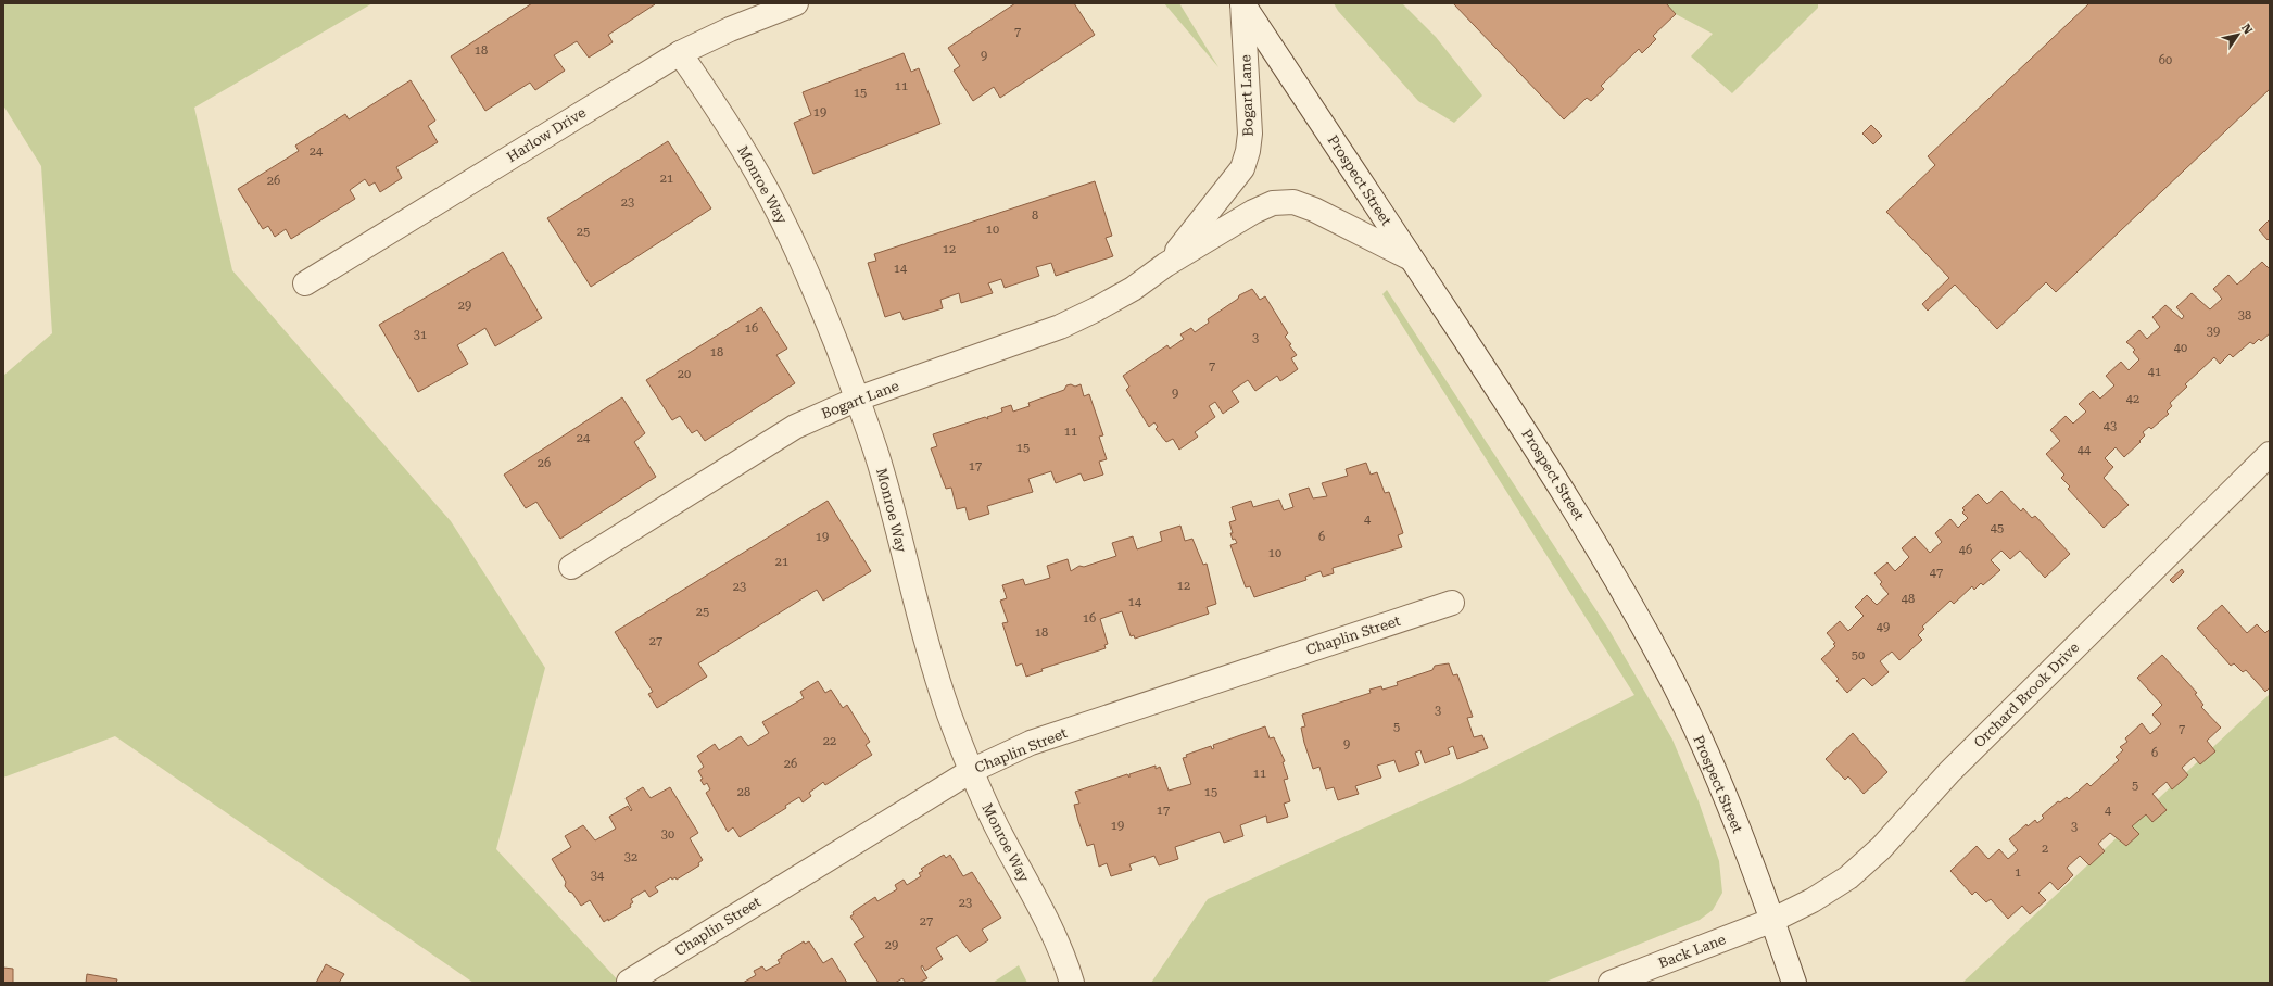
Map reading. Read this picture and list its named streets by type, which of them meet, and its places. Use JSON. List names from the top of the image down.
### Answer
{
  "streets": {
    "street": [
      "Bogart Lane",
      "Harlow Drive",
      "Prospect Street",
      "Monroe Way",
      "Chaplin Street",
      "Orchard Brook Drive",
      "Back Lane"
    ]
  },
  "crossings": [
    ["Bogart Lane", "Prospect Street"],
    ["Bogart Lane", "Monroe Way"],
    ["Harlow Drive", "Monroe Way"],
    ["Prospect Street", "Orchard Brook Drive"],
    ["Prospect Street", "Back Lane"],
    ["Monroe Way", "Chaplin Street"],
    ["Orchard Brook Drive", "Back Lane"]
  ],
  "house_numbers": [
    "7",
    "18",
    "9",
    "60",
    "11",
    "15",
    "19",
    "24",
    "21",
    "26",
    "23",
    "8",
    "10",
    "25",
    "12",
    "14",
    "29",
    "38",
    "16",
    "39",
    "31",
    "3",
    "40",
    "18",
    "7",
    "41",
    "20",
    "9",
    "42",
    "43",
    "11",
    "24",
    "15",
    "44",
    "26",
    "17",
    "4",
    "45",
    "19",
    "6",
    "46",
    "10",
    "21",
    "47",
    "12",
    "23",
    "48",
    "14",
    "25",
    "16",
    "49",
    "18",
    "27",
    "50",
    "3",
    "5",
    "7",
    "22",
    "9",
    "6",
    "26",
    "11",
    "5",
    "28",
    "15",
    "17",
    "4",
    "19",
    "3",
    "30",
    "2",
    "32",
    "1",
    "34",
    "23",
    "27",
    "29"
  ],
  "north": "top right"
}
